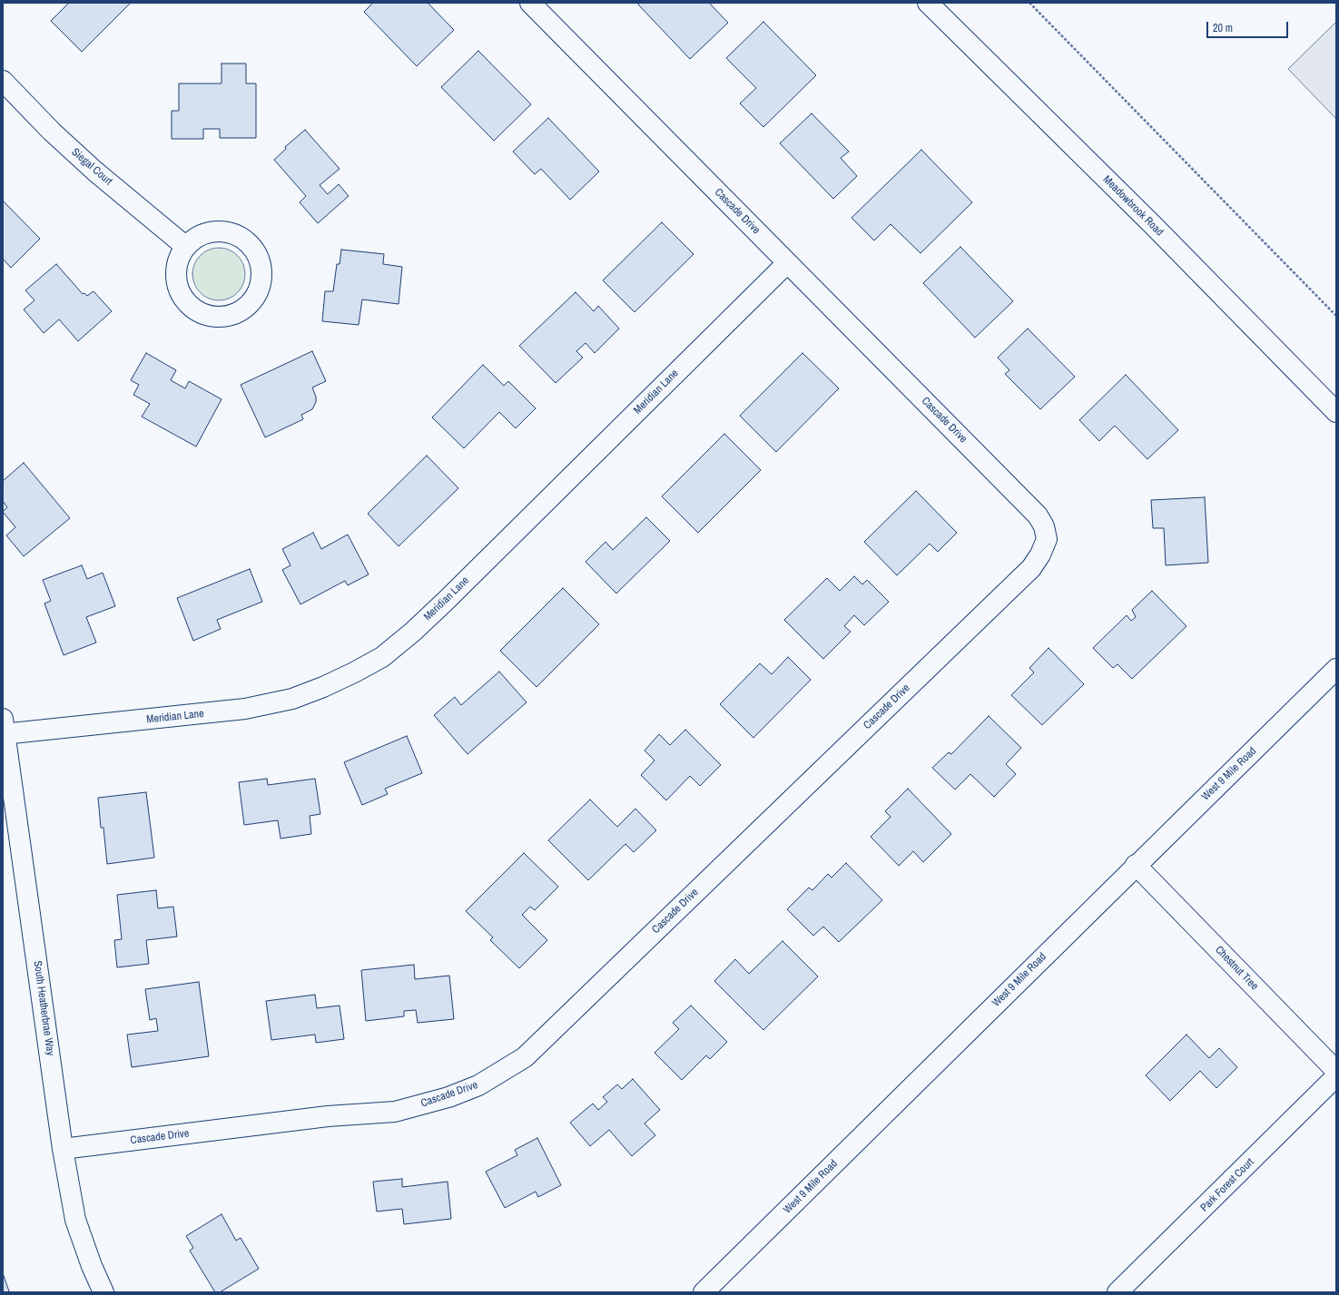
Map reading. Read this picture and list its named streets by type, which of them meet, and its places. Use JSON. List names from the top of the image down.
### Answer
{
  "streets": {
    "street": [
      "Siegal Court",
      "Meadowbrook Road",
      "Cascade Drive",
      "Meridian Lane",
      "West 9 Mile Road",
      "Chestnut Tree",
      "South Heatherbrae Way",
      "Park Forest Court"
    ]
  },
  "crossings": [
    ["Cascade Drive", "Meridian Lane"],
    ["Cascade Drive", "South Heatherbrae Way"],
    ["Meridian Lane", "South Heatherbrae Way"],
    ["West 9 Mile Road", "Chestnut Tree"]
  ],
  "scale_bar": "20 m"
}
